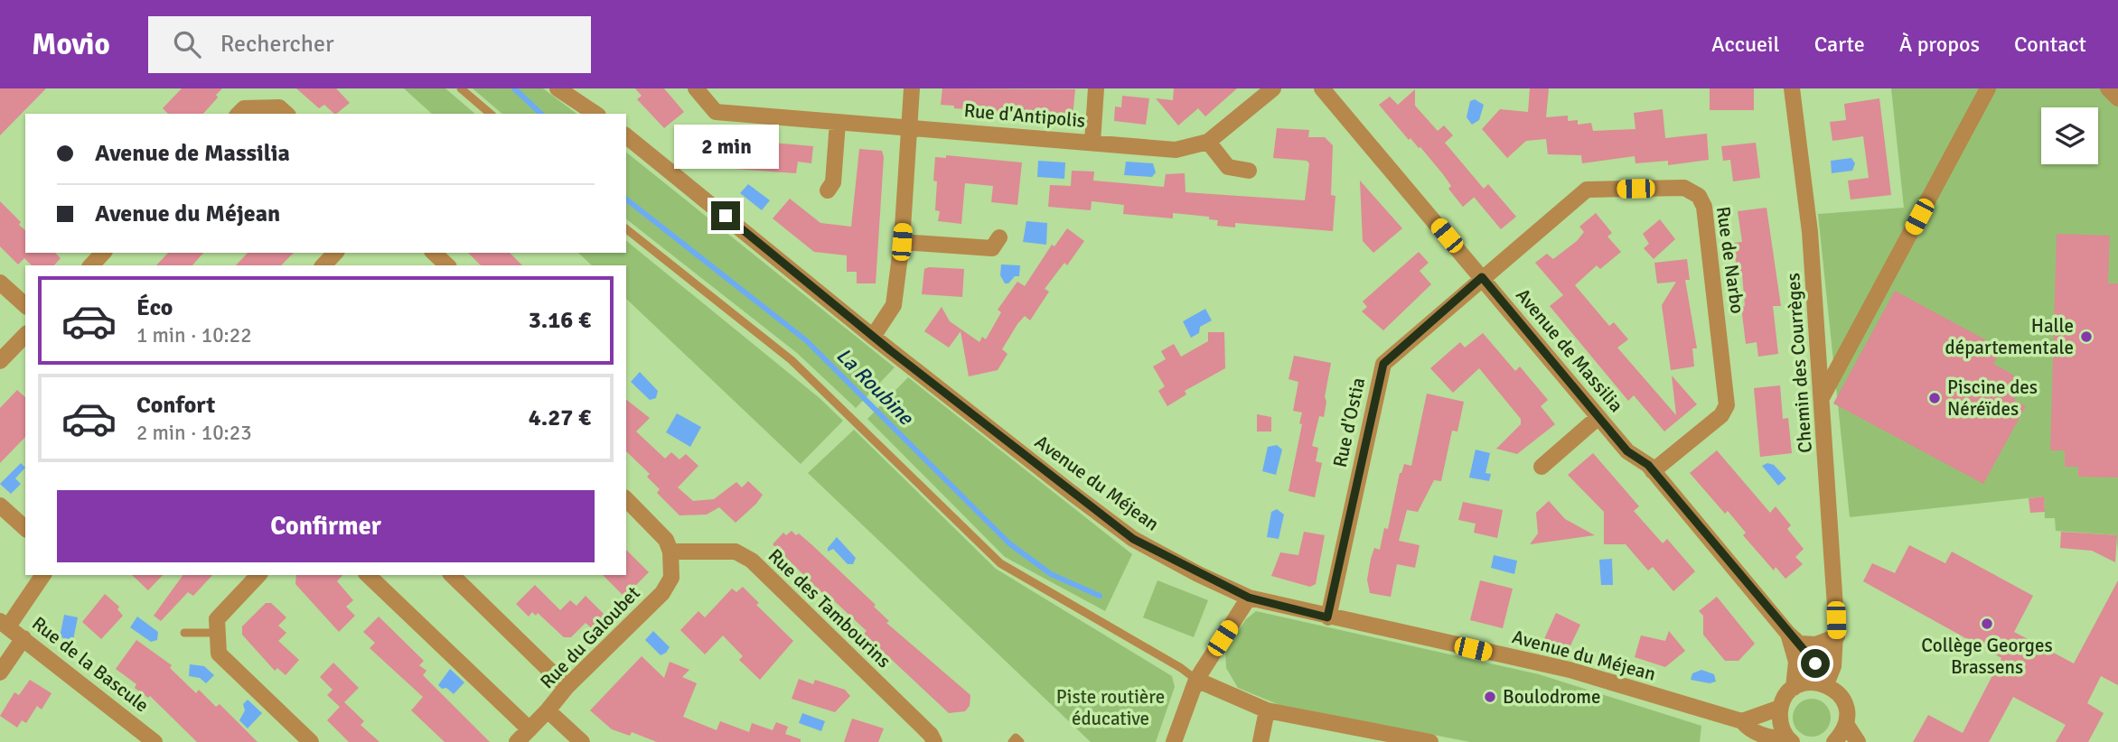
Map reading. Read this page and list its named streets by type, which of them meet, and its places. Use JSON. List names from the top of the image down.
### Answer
{
  "streets": {
    "street": [
      "Rue d'Antipolis",
      "Rue de Narbo",
      "Avenue de Massilia",
      "Chemin des Courrèges",
      "Rue d'Ostia",
      "Avenue du Méjean",
      "Rue des Tambourins",
      "Rue du Galoubet",
      "Rue de la Bascule"
    ]
  },
  "crossings": [
    ["Rue de Narbo", "Avenue de Massilia"],
    ["Rue de Narbo", "Rue d'Ostia"],
    ["Avenue de Massilia", "Chemin des Courrèges"],
    ["Avenue de Massilia", "Rue d'Ostia"],
    ["Rue d'Ostia", "Avenue du Méjean"],
    ["Rue des Tambourins", "Rue du Galoubet"]
  ],
  "water": ["La Roubine"],
  "parks": ["Piste routière éducative"],
  "places": [
    "Halle départementale",
    "Piscine des Néréïdes",
    "Collège Georges Brassens",
    "Boulodrome"
  ],
  "page": {
    "header": "Movio",
    "search": "Rechercher",
    "nav": [
      "Accueil",
      "Carte",
      "À propos",
      "Contact"
    ],
    "banner": ["Avenue de Massilia", "Avenue du Méjean"],
    "bubble": "2 min",
    "list": [
      {
        "name": "Éco",
        "note": "1 min · 10:22",
        "value": "3.16 €"
      },
      {
        "name": "Confort",
        "note": "2 min · 10:23",
        "value": "4.27 €"
      }
    ],
    "buttons": "Confirmer"
  }
}
